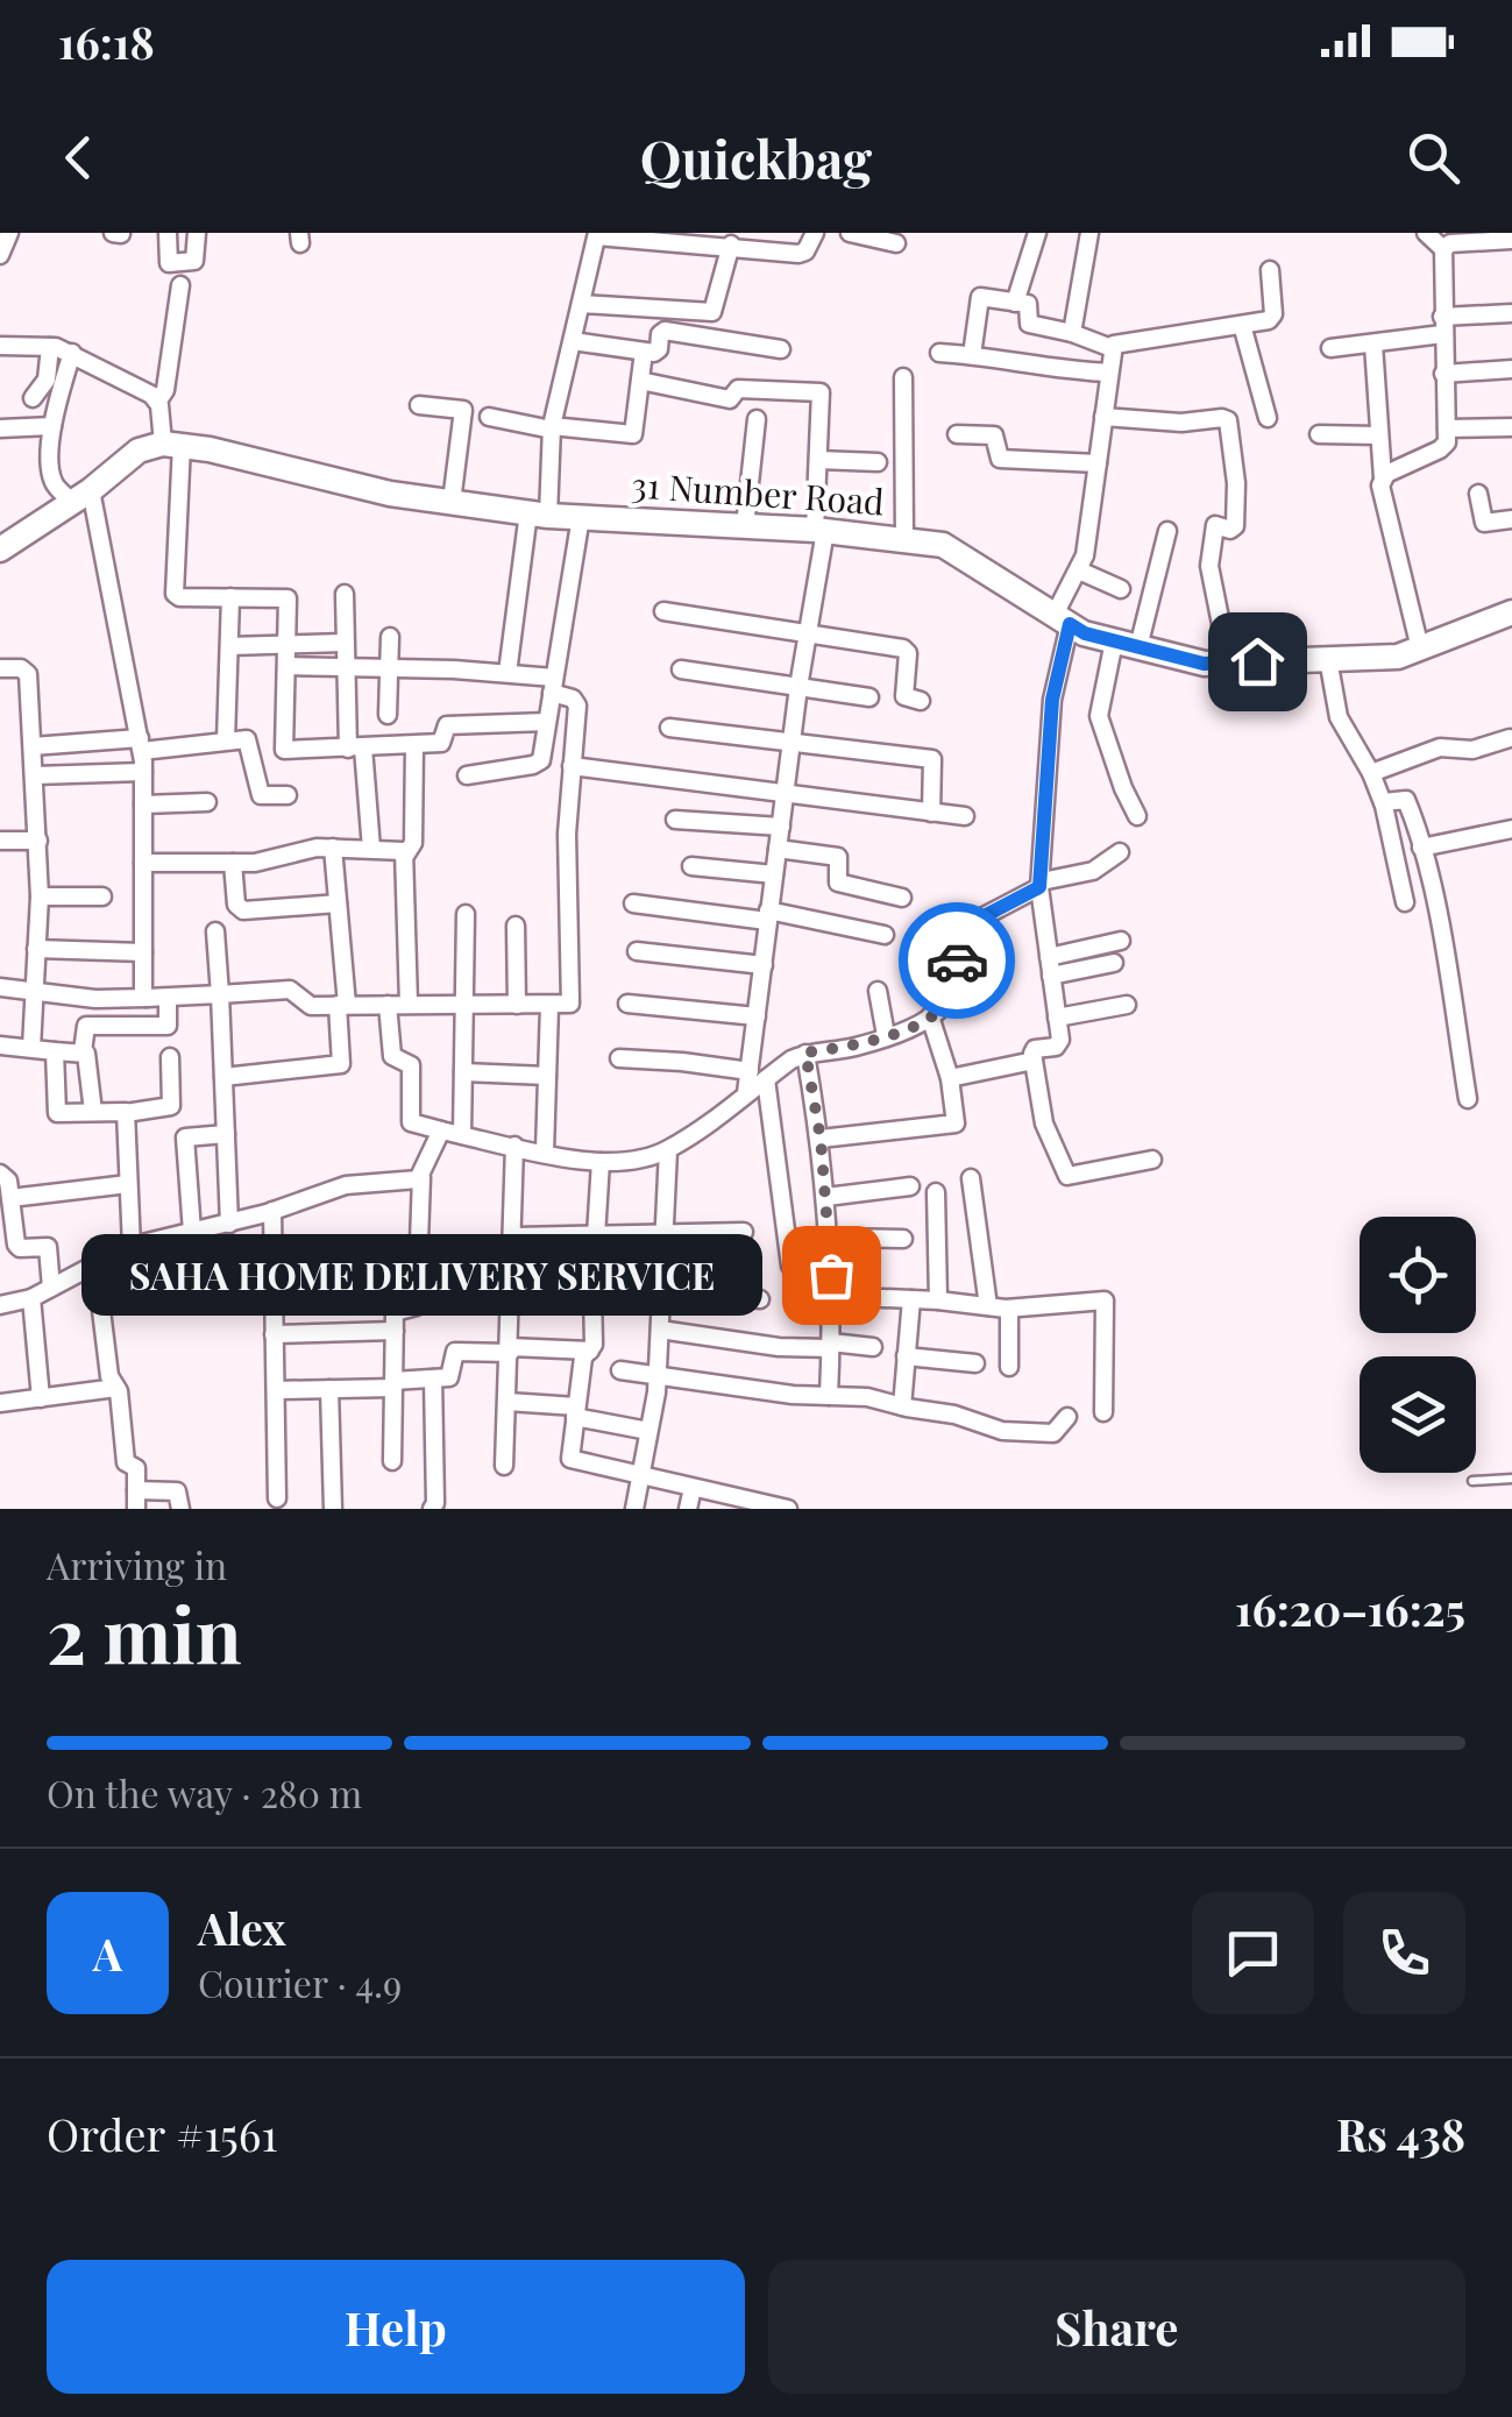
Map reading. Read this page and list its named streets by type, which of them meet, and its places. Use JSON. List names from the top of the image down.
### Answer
{
  "streets": {
    "main road": ["31 Number Road"]
  },
  "places": ["SAHA HOME DELIVERY SERVICE"],
  "page": {
    "status": "16:18",
    "header": "Quickbag",
    "bubble": "SAHA HOME DELIVERY SERVICE",
    "heading": ["2 min", "Arriving in", "16:20–16:25"],
    "panel": [
      "Alex",
      "Courier · 4.9",
      "Order #1561",
      "Rs 438"
    ],
    "bar": "On the way · 280 m",
    "round": "A",
    "buttons": ["Help", "Share"]
  }
}
